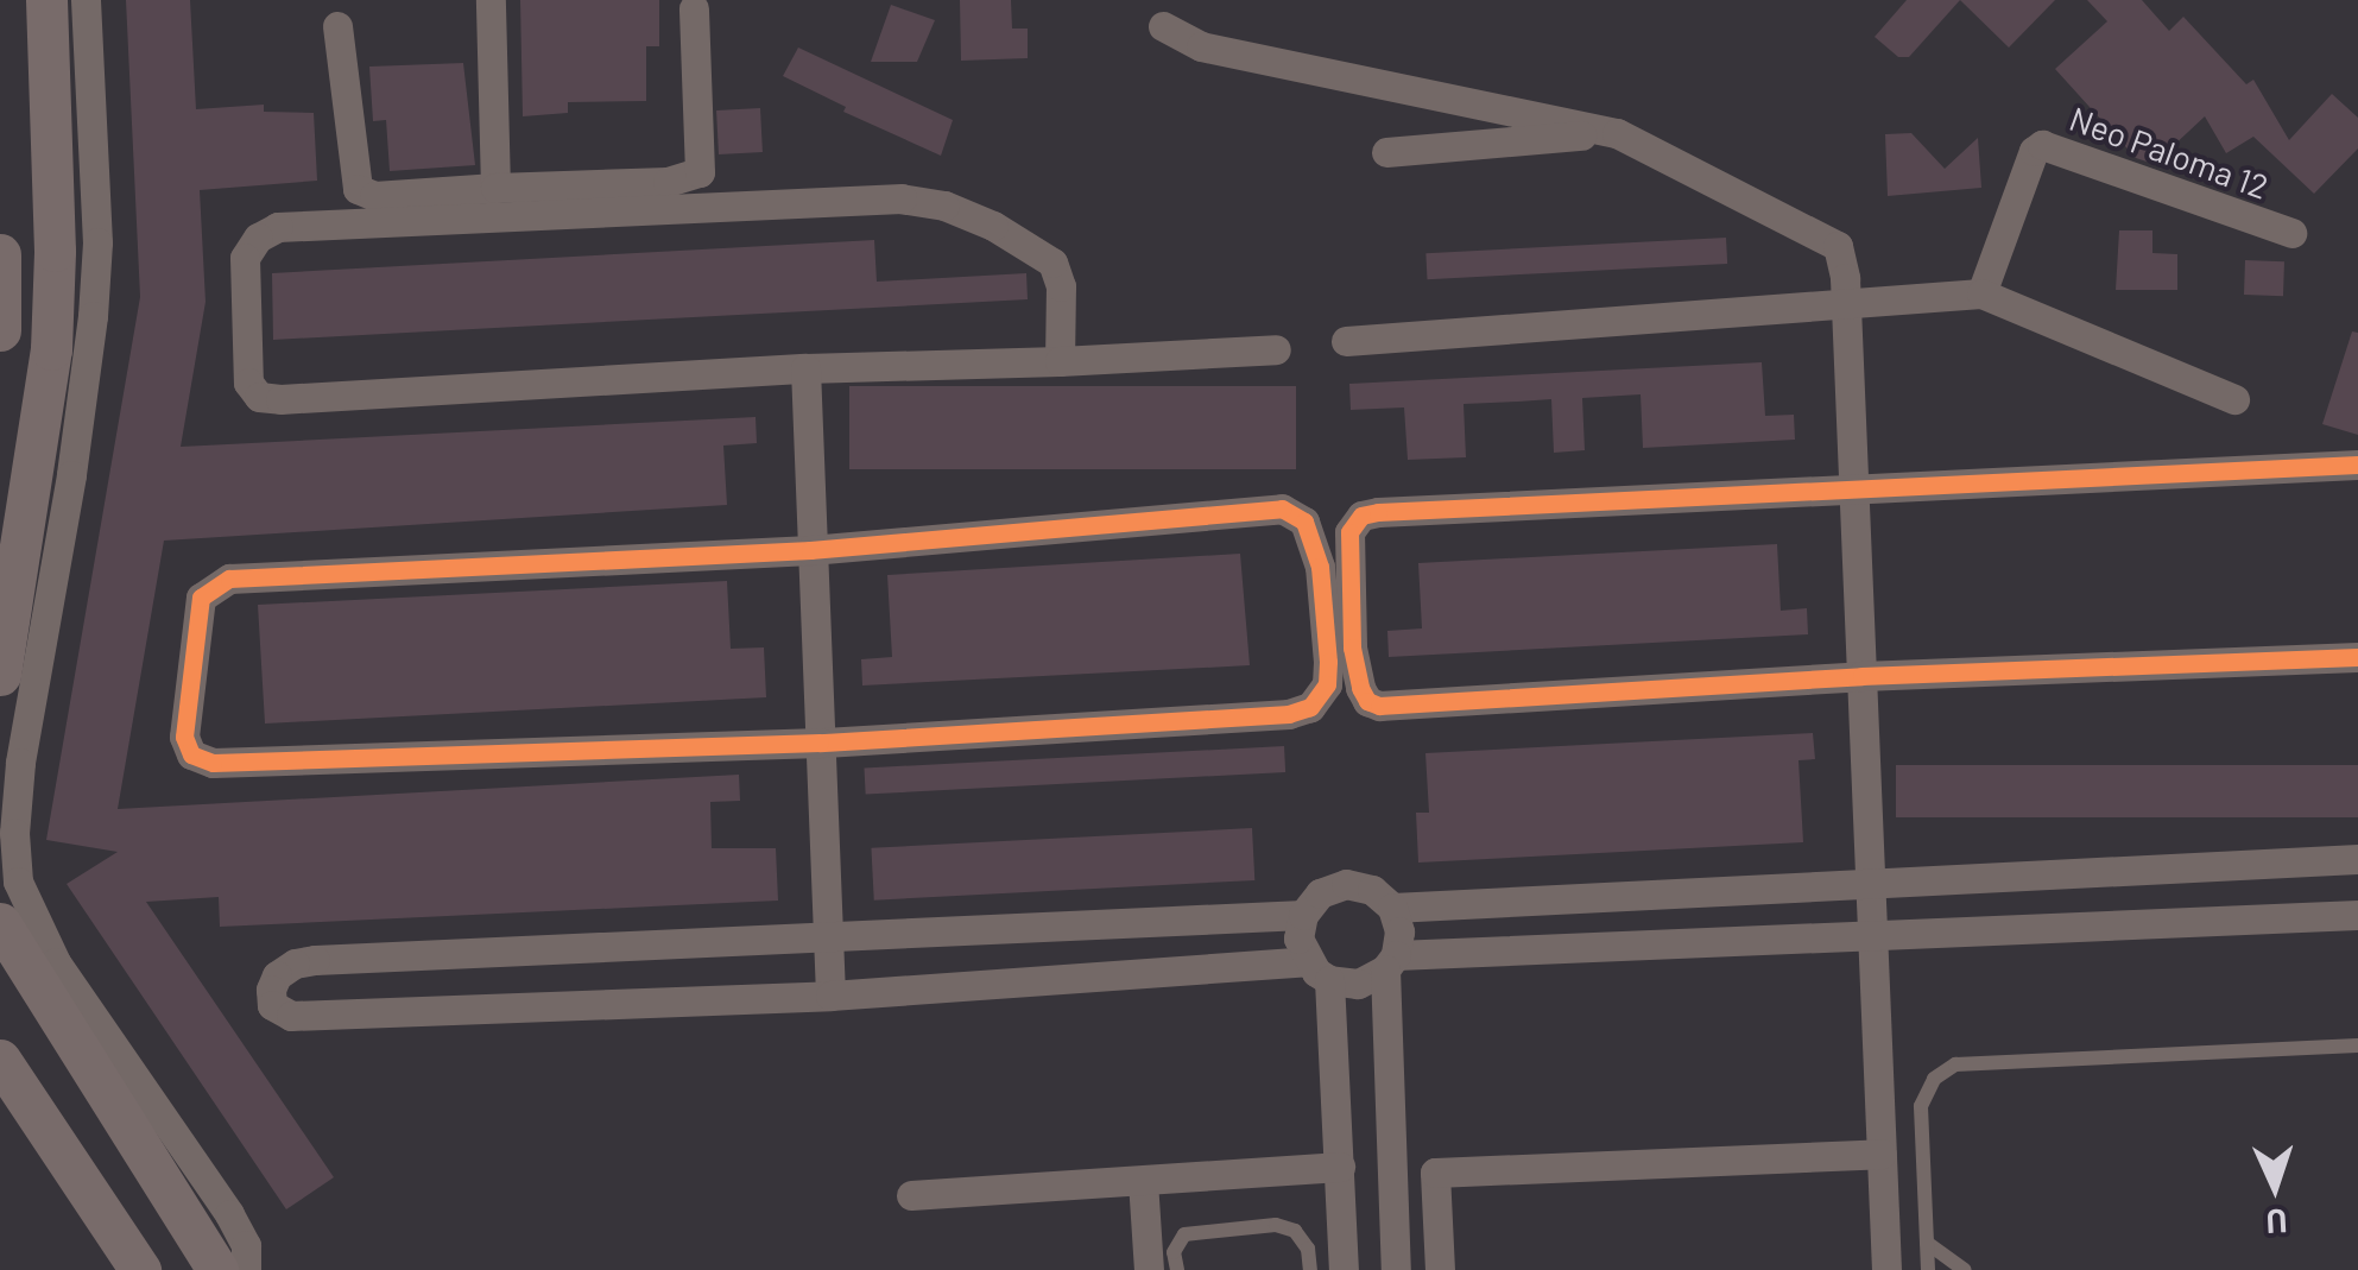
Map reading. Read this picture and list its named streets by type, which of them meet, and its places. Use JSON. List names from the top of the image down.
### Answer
{
  "streets": {
    "street": ["Neo Paloma 12"]
  },
  "north": "bottom"
}
